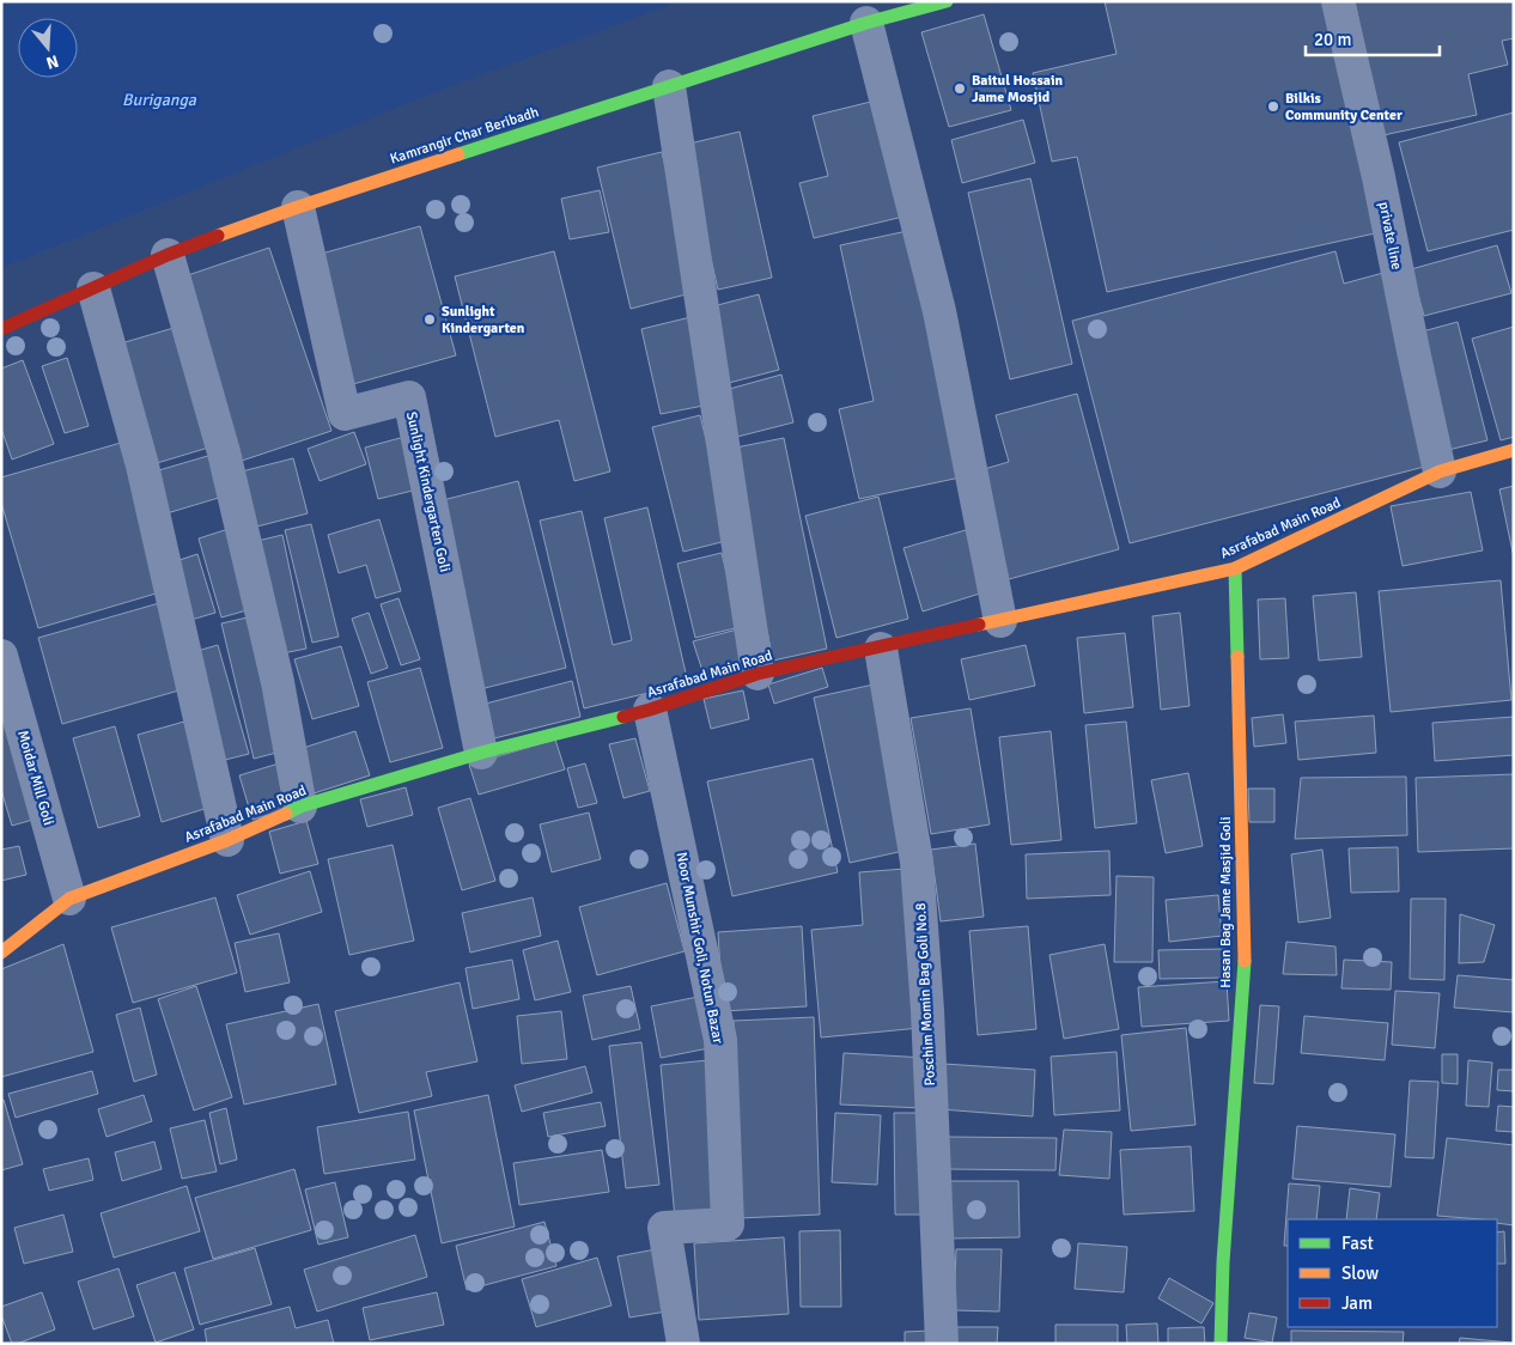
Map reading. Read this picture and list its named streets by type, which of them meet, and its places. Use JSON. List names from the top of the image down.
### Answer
{
  "streets": {
    "street": [
      "Kamrangir Char Beribadh",
      "private line",
      "Sunlight Kindergarten Goli",
      "Asrafabad Main Road",
      "Moidar Mill Goli",
      "Hasan Bag Jame Masjid Goli",
      "Noor Munshir Goli, Notun Bazar",
      "Poschim Momin Bag Goli No.8"
    ]
  },
  "crossings": [
    ["Kamrangir Char Beribadh", "Sunlight Kindergarten Goli"],
    ["private line", "Asrafabad Main Road"],
    ["Sunlight Kindergarten Goli", "Asrafabad Main Road"],
    ["Asrafabad Main Road", "Moidar Mill Goli"],
    ["Asrafabad Main Road", "Hasan Bag Jame Masjid Goli"],
    ["Asrafabad Main Road", "Noor Munshir Goli, Notun Bazar"],
    ["Asrafabad Main Road", "Poschim Momin Bag Goli No.8"]
  ],
  "water": ["Buriganga"],
  "places": ["Baitul Hossain Jame Mosjid", "Bilkis Community Center", "Sunlight Kindergarten"],
  "legend": ["Fast", "Slow", "Jam"],
  "scale_bar": "20 m",
  "north": "bottom"
}
